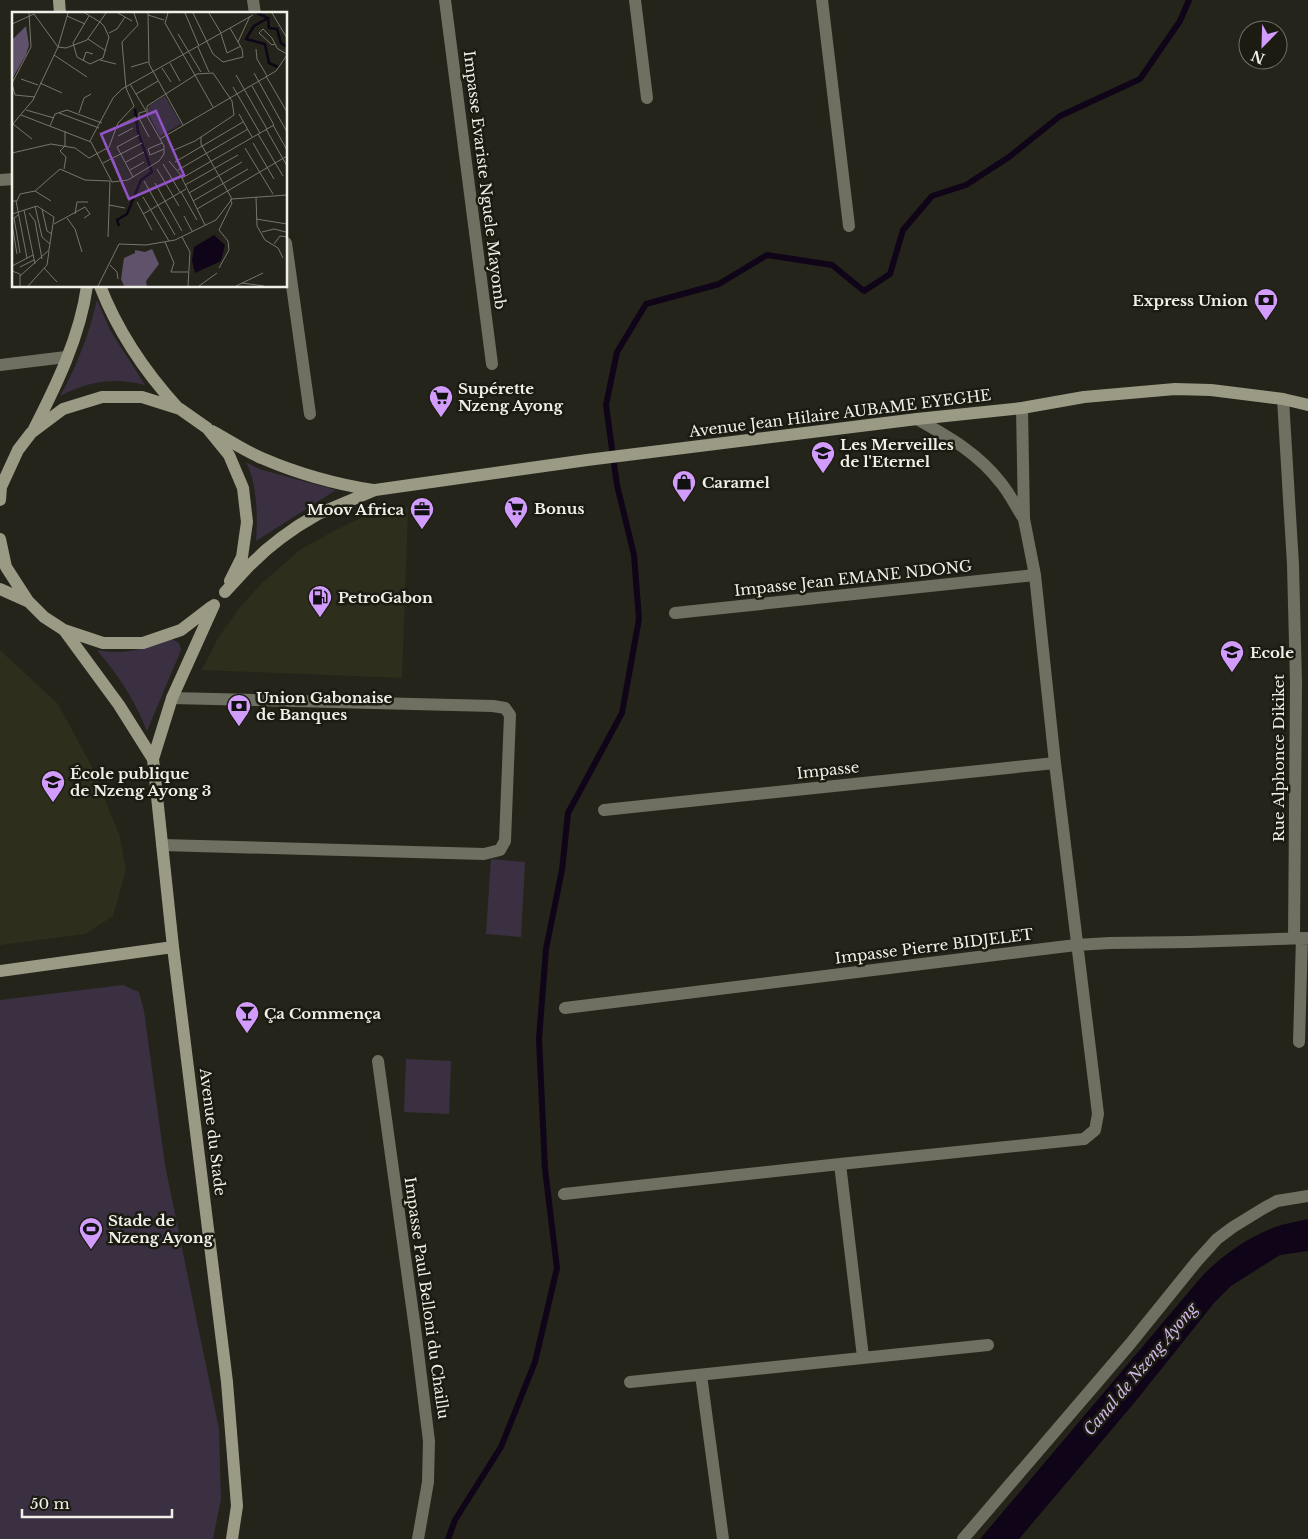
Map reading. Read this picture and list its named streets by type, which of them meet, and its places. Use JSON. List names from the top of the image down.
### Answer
{
  "streets": {
    "main road": ["Avenue Jean Hilaire AUBAME EYEGHE", "Avenue du Stade"],
    "street": [
      "Impasse Evariste Nguele Mayomb",
      "Impasse Jean EMANE NDONG",
      "Rue Alphonce Dikiket",
      "Impasse",
      "Impasse Pierre BIDJELET",
      "Impasse Paul Belloni du Chaillu"
    ]
  },
  "crossings": [
    ["Avenue Jean Hilaire AUBAME EYEGHE", "Rue Alphonce Dikiket"],
    ["Rue Alphonce Dikiket", "Impasse Pierre BIDJELET"]
  ],
  "water": ["Canal de Nzeng Ayong"],
  "places": {
    "bank": ["Express Union", "Union Gabonaise de Banques"],
    "supermarket": ["Supérette Nzeng Ayong", "Bonus"],
    "school or university": ["Les Merveilles de l'Eternel", "Ecole", "École publique de Nzeng Ayong 3"],
    "shop": ["Caramel"],
    "office": ["Moov Africa"],
    "fuel station": ["PetroGabon"],
    "bar": ["Ça Commença"],
    "sports": ["Stade de Nzeng Ayong"]
  },
  "scale_bar": "50 m",
  "north": "bottom left"
}
